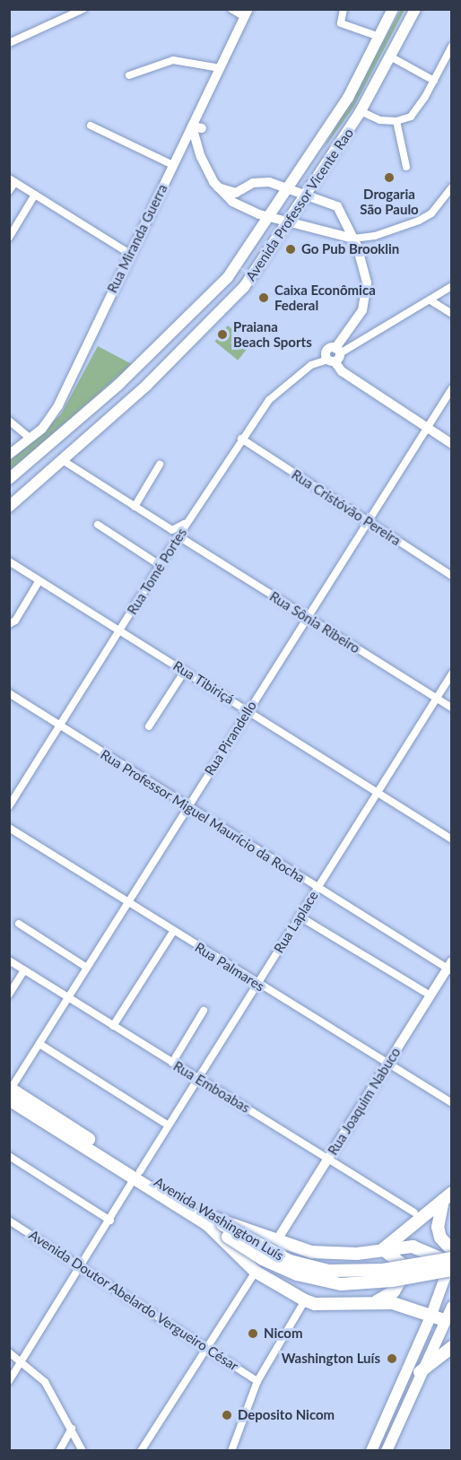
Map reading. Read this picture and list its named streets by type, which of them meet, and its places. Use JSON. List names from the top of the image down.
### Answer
{
  "streets": {
    "highway": ["Avenida Washington Luís"],
    "main road": ["Avenida Professor Vicente Rao"],
    "street": [
      "Rua Miranda Guerra",
      "Rua Cristóvão Pereira",
      "Rua Tomé Portes",
      "Rua Sônia Ribeiro",
      "Rua Tibiriçá",
      "Rua Pirandello",
      "Rua Professor Miguel Maurício da Rocha",
      "Rua Laplace",
      "Rua Palmares",
      "Rua Emboabas",
      "Rua Joaquim Nabuco",
      "Avenida Doutor Abelardo Vergueiro César"
    ]
  },
  "crossings": [
    ["Rua Cristóvão Pereira", "Rua Tomé Portes"],
    ["Rua Cristóvão Pereira", "Rua Pirandello"],
    ["Rua Tomé Portes", "Rua Sônia Ribeiro"],
    ["Rua Tomé Portes", "Rua Tibiriçá"],
    ["Rua Tomé Portes", "Rua Professor Miguel Maurício da Rocha"],
    ["Rua Sônia Ribeiro", "Rua Pirandello"],
    ["Rua Sônia Ribeiro", "Rua Laplace"],
    ["Rua Tibiriçá", "Rua Pirandello"],
    ["Rua Tibiriçá", "Rua Laplace"],
    ["Rua Pirandello", "Rua Professor Miguel Maurício da Rocha"],
    ["Rua Pirandello", "Rua Palmares"],
    ["Rua Pirandello", "Rua Emboabas"],
    ["Rua Pirandello", "Avenida Washington Luís"],
    ["Rua Professor Miguel Maurício da Rocha", "Rua Laplace"],
    ["Rua Professor Miguel Maurício da Rocha", "Rua Joaquim Nabuco"],
    ["Rua Laplace", "Rua Palmares"],
    ["Rua Laplace", "Rua Emboabas"],
    ["Rua Laplace", "Avenida Washington Luís"],
    ["Rua Laplace", "Avenida Doutor Abelardo Vergueiro César"],
    ["Rua Palmares", "Rua Joaquim Nabuco"],
    ["Rua Emboabas", "Rua Joaquim Nabuco"]
  ],
  "places": [
    "Drogaria São Paulo",
    "Go Pub Brooklin",
    "Caixa Econômica Federal",
    "Praiana Beach Sports",
    "Nicom",
    "Washington Luís",
    "Deposito Nicom"
  ]
}
